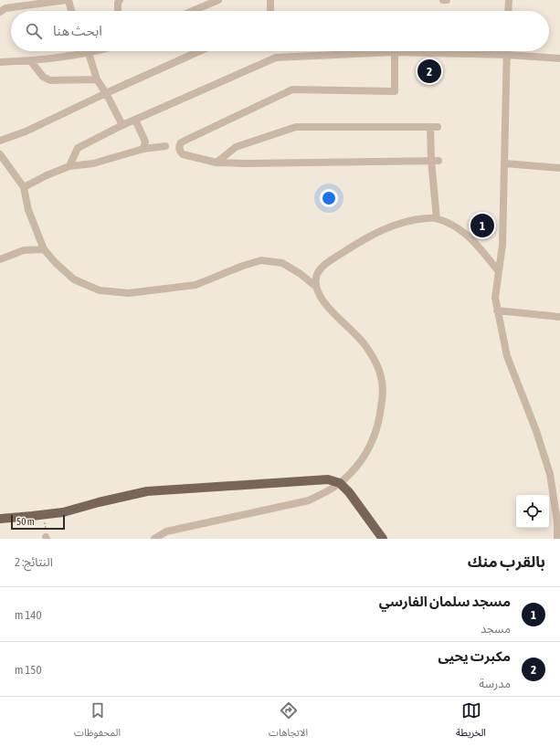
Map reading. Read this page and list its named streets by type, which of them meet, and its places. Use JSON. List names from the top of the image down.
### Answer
{
  "scale_bar": "50 m",
  "page": {
    "search": "ابحث هنا",
    "pins": ["2", "1"],
    "scale": "50 m",
    "heading": ["بالقرب منك", "النتائج: 2"],
    "list": [
      {
        "mark": "1",
        "name": "مسجد سلمان الفارسي",
        "note": "مسجد",
        "value": "140 m"
      },
      {
        "mark": "2",
        "name": "مكبرت يحيى",
        "note": "مدرسة",
        "value": "150 m"
      }
    ],
    "nav": ["الخريطة", "الاتجاهات", "المحفوظات"]
  }
}
